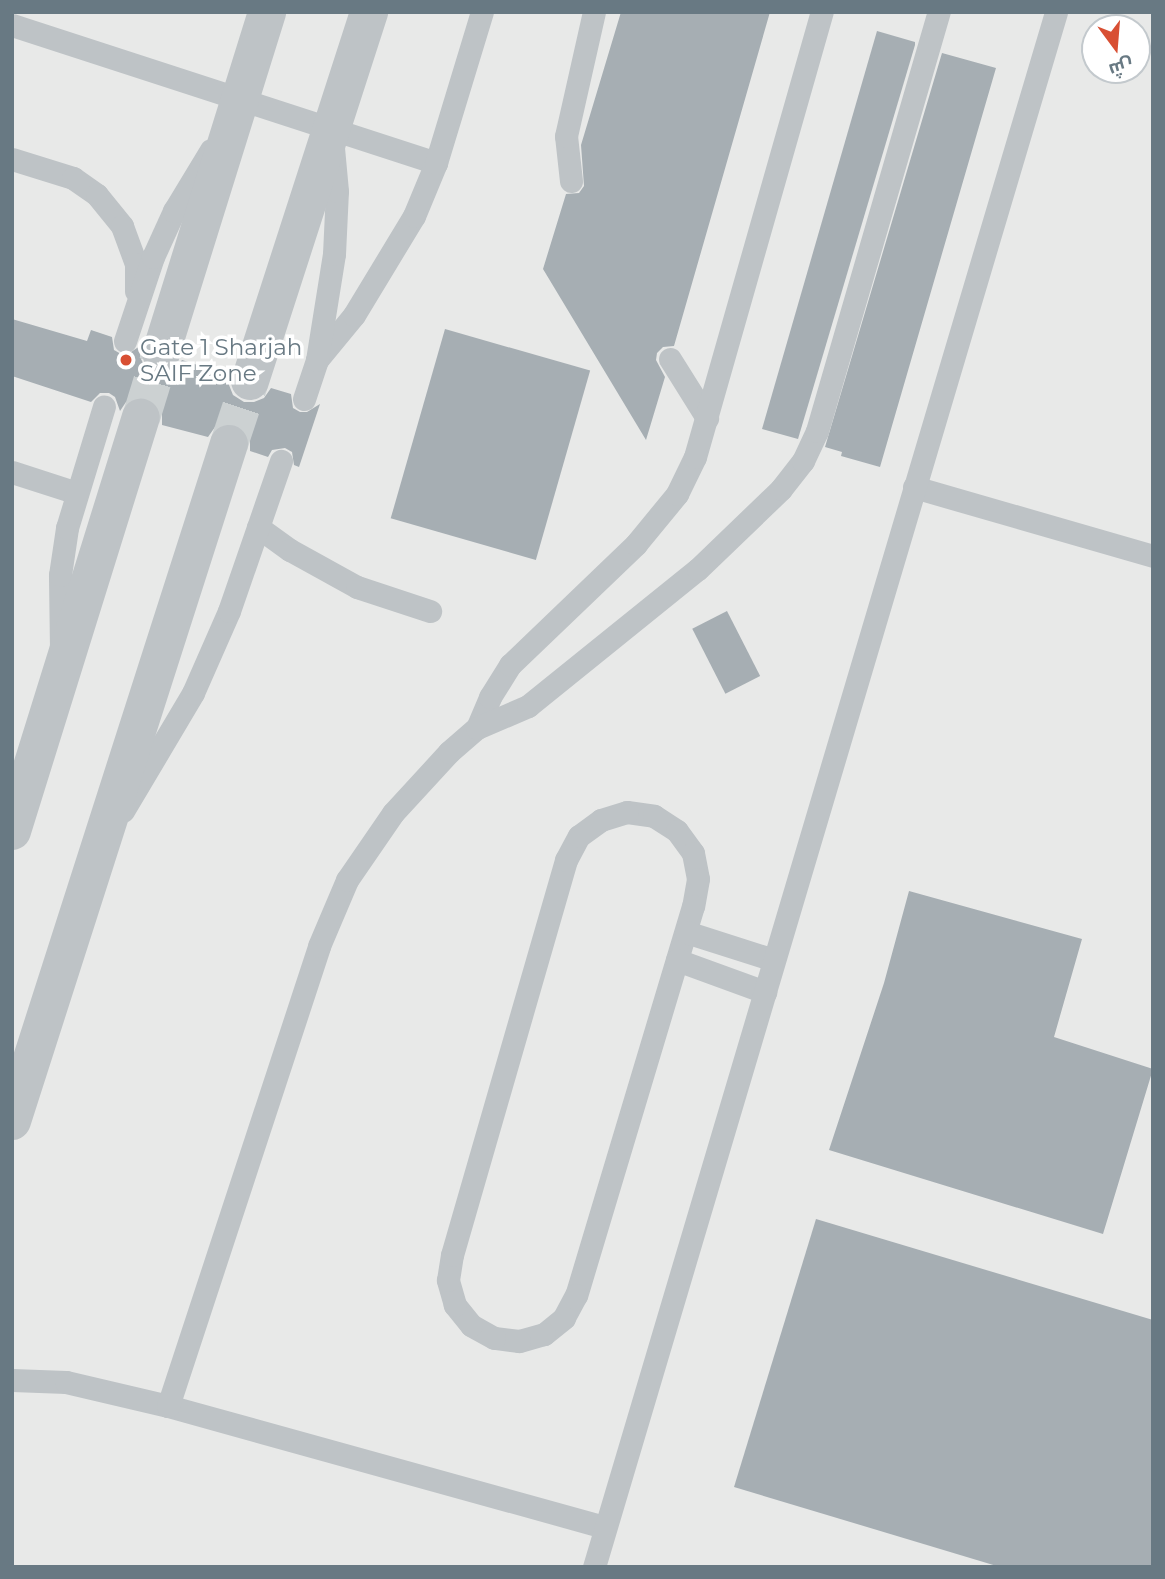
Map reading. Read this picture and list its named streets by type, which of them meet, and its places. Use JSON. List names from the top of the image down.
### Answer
{
  "places": ["Gate 1 Sharjah SAIF Zone"],
  "north": "bottom"
}
